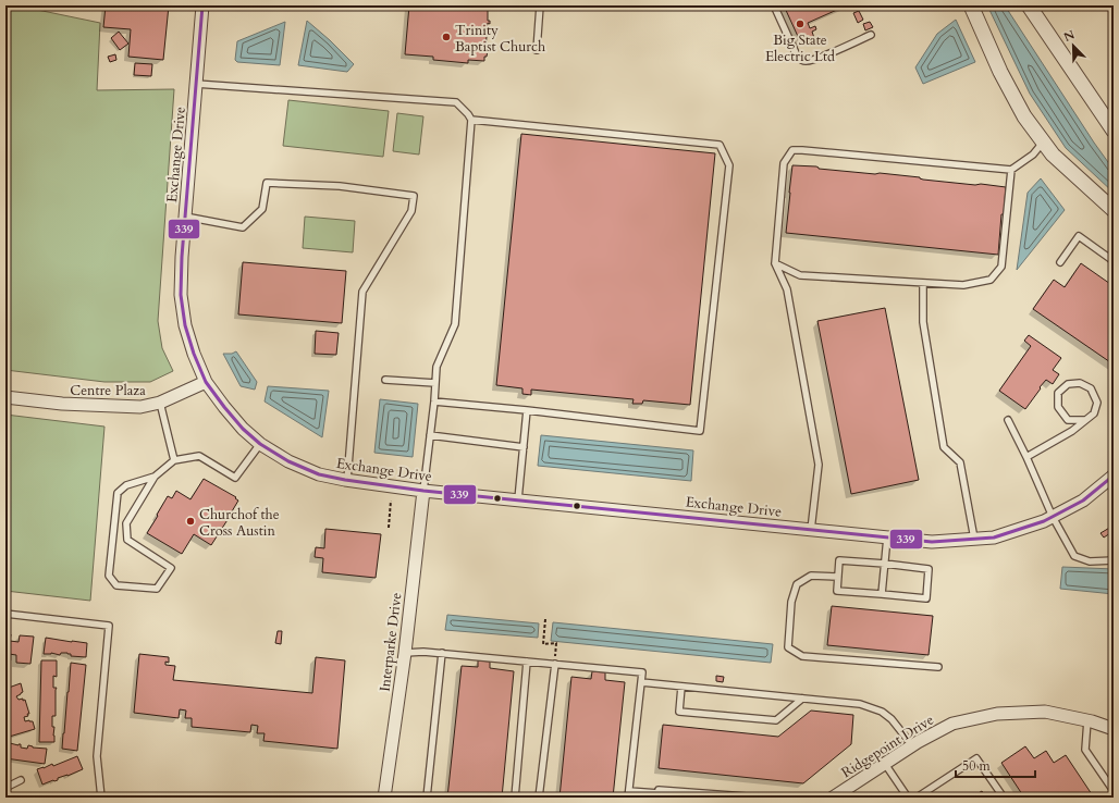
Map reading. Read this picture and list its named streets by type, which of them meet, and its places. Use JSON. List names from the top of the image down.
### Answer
{
  "streets": {
    "street": [
      "Exchange Drive",
      "Centre Plaza",
      "Interparke Drive",
      "Ridgepoint Drive"
    ]
  },
  "crossings": [
    ["Exchange Drive", "Centre Plaza"],
    ["Exchange Drive", "Interparke Drive"]
  ],
  "places": ["Big State Electric Ltd", "Trinity Baptist Church", "Churchof the Cross Austin"],
  "lines": ["transit line 339"],
  "scale_bar": "50 m",
  "north": "top left"
}
